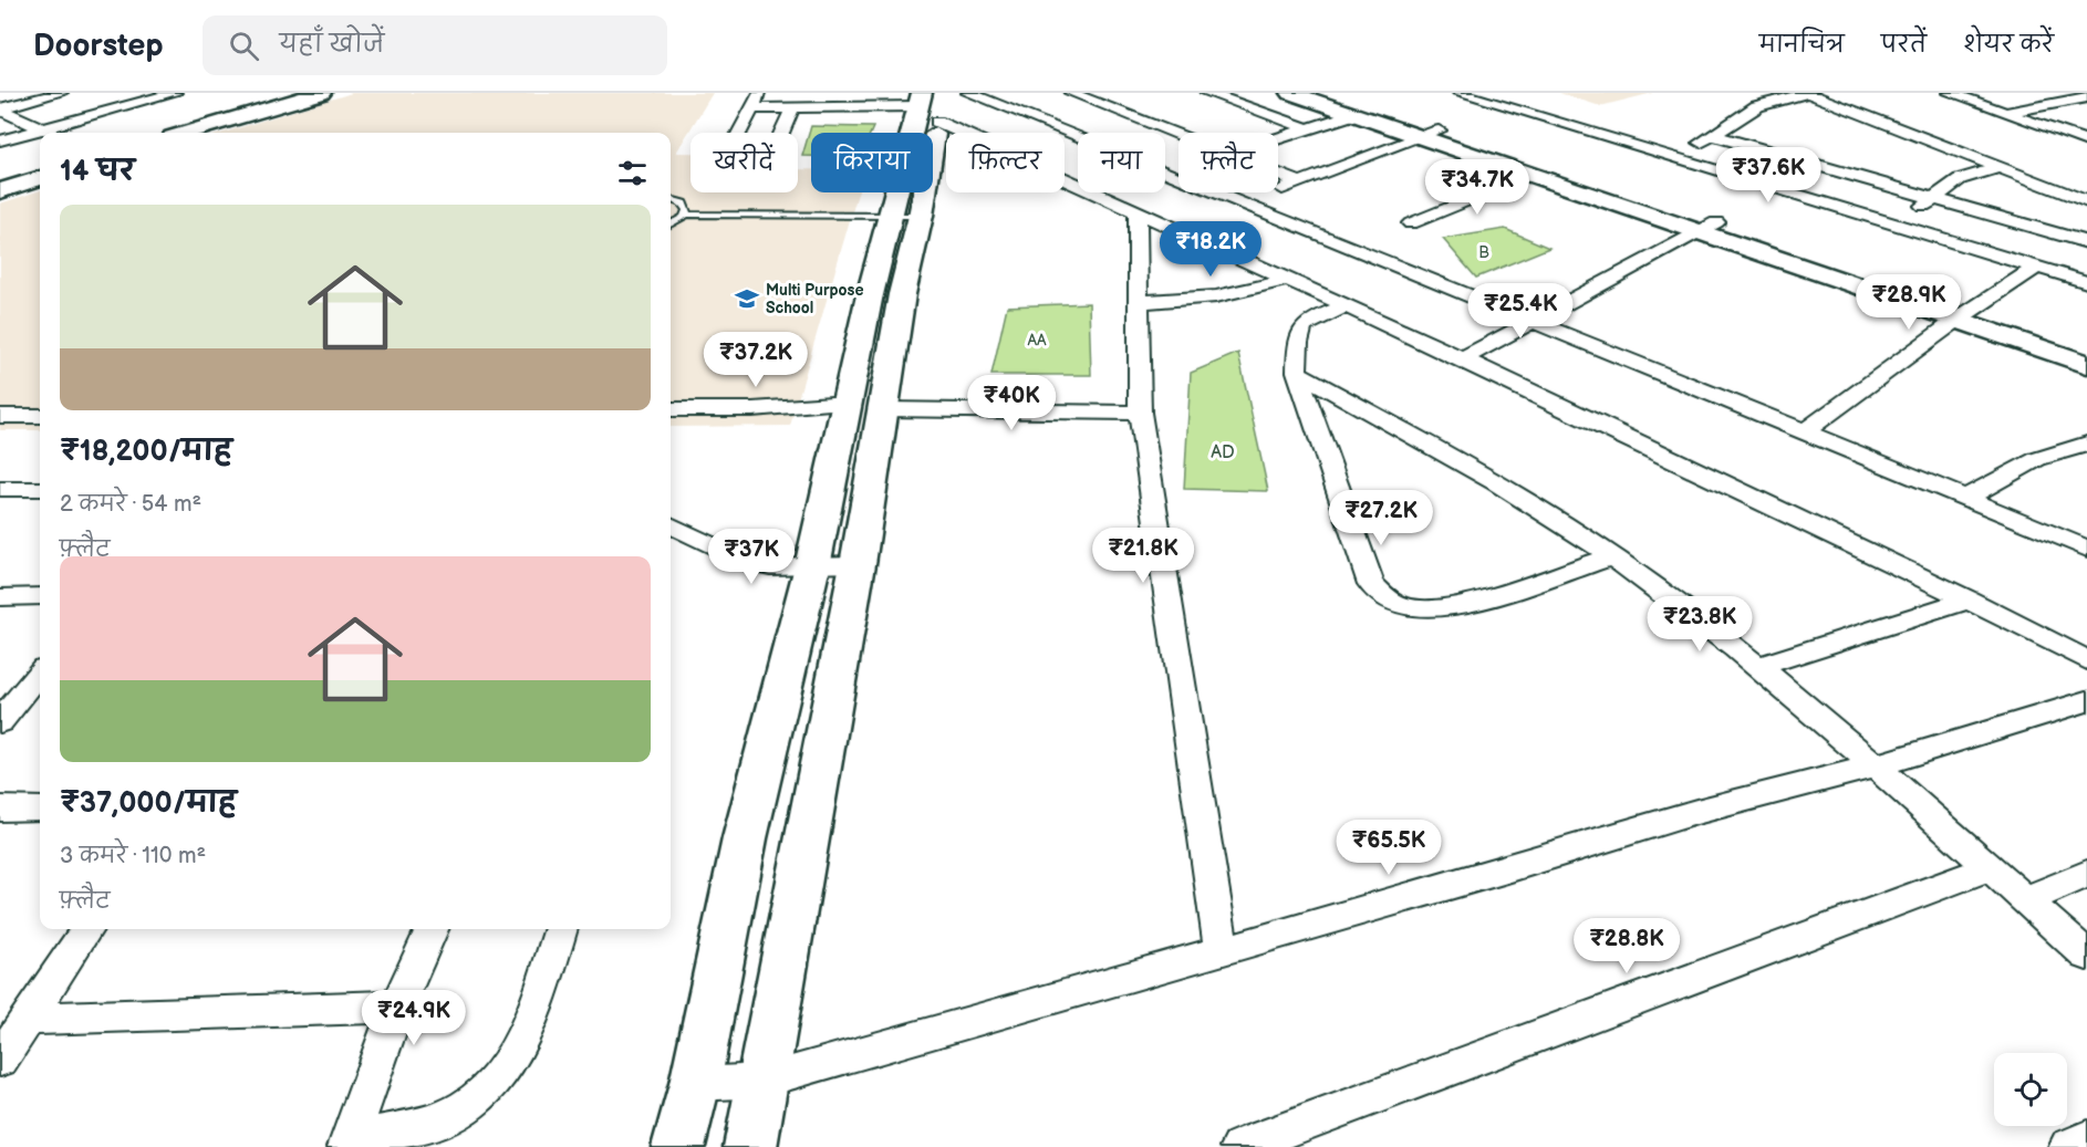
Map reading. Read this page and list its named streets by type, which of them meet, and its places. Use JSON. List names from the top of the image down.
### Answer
{
  "parks": ["B", "AA", "AD"],
  "places": {
    "school or university": ["Multi Purpose School"]
  },
  "page": {
    "header": "Doorstep",
    "search": "यहाँ खोजें",
    "nav": ["मानचित्र", "परतें", "शेयर करें"],
    "chip": [
      "खरीदें",
      "किराया",
      "फ़िल्टर",
      "नया",
      "फ़्लैट"
    ],
    "heading": "14 घर",
    "price": [
      "₹37.6K",
      "₹34.7K",
      "₹18.2K",
      "₹28.9K",
      "₹25.4K",
      "₹37.2K",
      "₹40K",
      "₹27.2K",
      "₹21.8K",
      "₹37K",
      "₹23.8K",
      "₹65.5K",
      "₹28.8K",
      "₹24.9K"
    ],
    "list": [
      {
        "name": "₹18,200/माह",
        "note": "2 कमरे · 54 m² · फ़्लैट"
      },
      {
        "name": "₹37,000/माह",
        "note": "3 कमरे · 110 m² · फ़्लैट"
      }
    ]
  }
}
